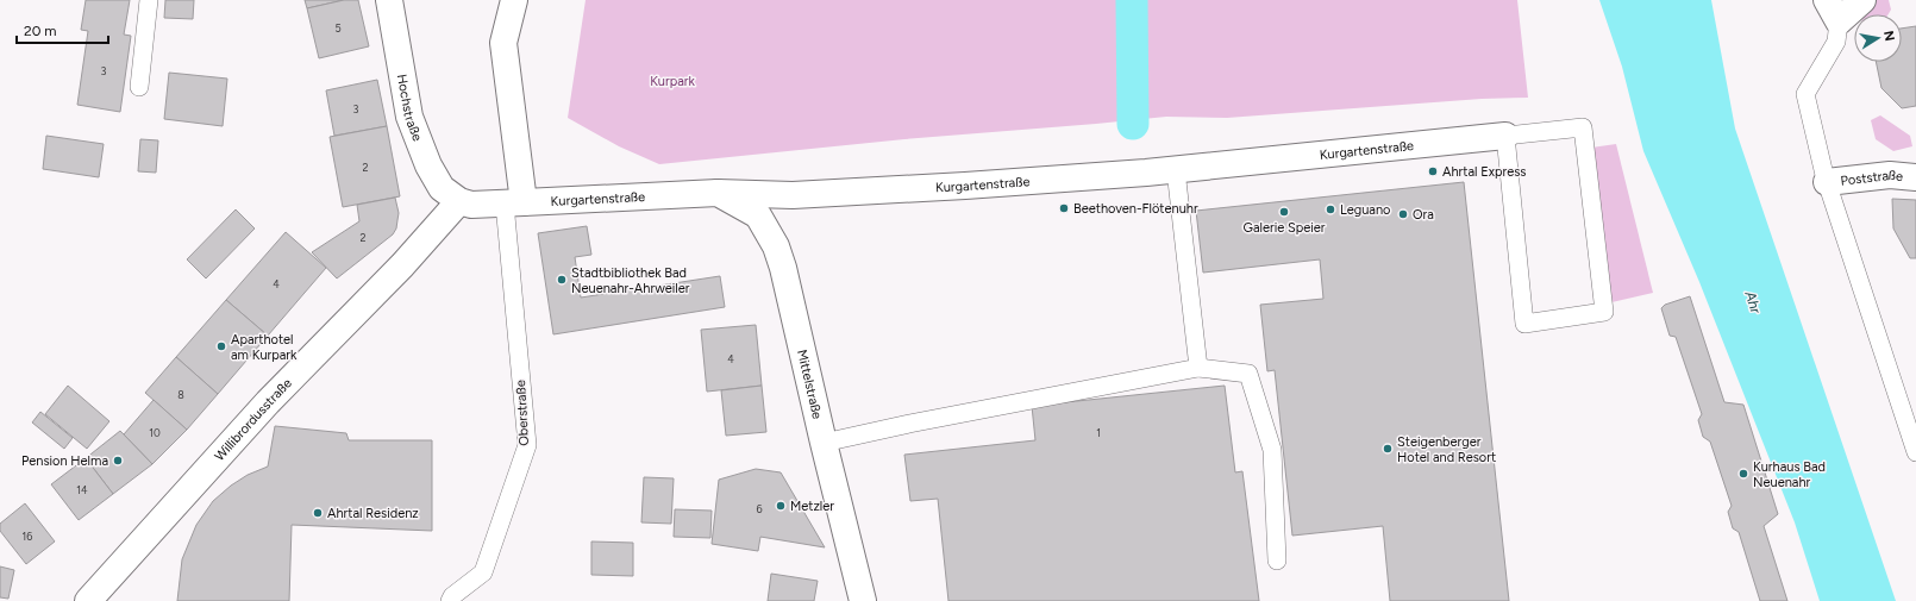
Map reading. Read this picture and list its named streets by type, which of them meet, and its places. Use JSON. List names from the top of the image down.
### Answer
{
  "streets": {
    "street": [
      "Hochstraße",
      "Kurgartenstraße",
      "Poststraße",
      "Mittelstraße",
      "Oberstraße",
      "Willibrordusstraße"
    ]
  },
  "crossings": [
    ["Hochstraße", "Kurgartenstraße"],
    ["Hochstraße", "Willibrordusstraße"],
    ["Kurgartenstraße", "Mittelstraße"],
    ["Kurgartenstraße", "Oberstraße"],
    ["Kurgartenstraße", "Willibrordusstraße"]
  ],
  "water": ["Ahr"],
  "parks": ["Kurpark"],
  "places": [
    "Ahrtal Express",
    "Beethoven-Flötenuhr",
    "Leguano",
    "Galerie Speier",
    "Ora",
    "Stadtbibliothek Bad Neuenahr-Ahrweiler",
    "Aparthotel am Kurpark",
    "Steigenberger Hotel and Resort",
    "Pension Helma",
    "Kurhaus Bad Neuenahr",
    "Metzler",
    "Ahrtal Residenz"
  ],
  "house_numbers": [
    "5",
    "3",
    "3",
    "2",
    "2",
    "4",
    "4",
    "8",
    "10",
    "1",
    "14",
    "6",
    "16"
  ],
  "scale_bar": "20 m",
  "north": "right"
}
